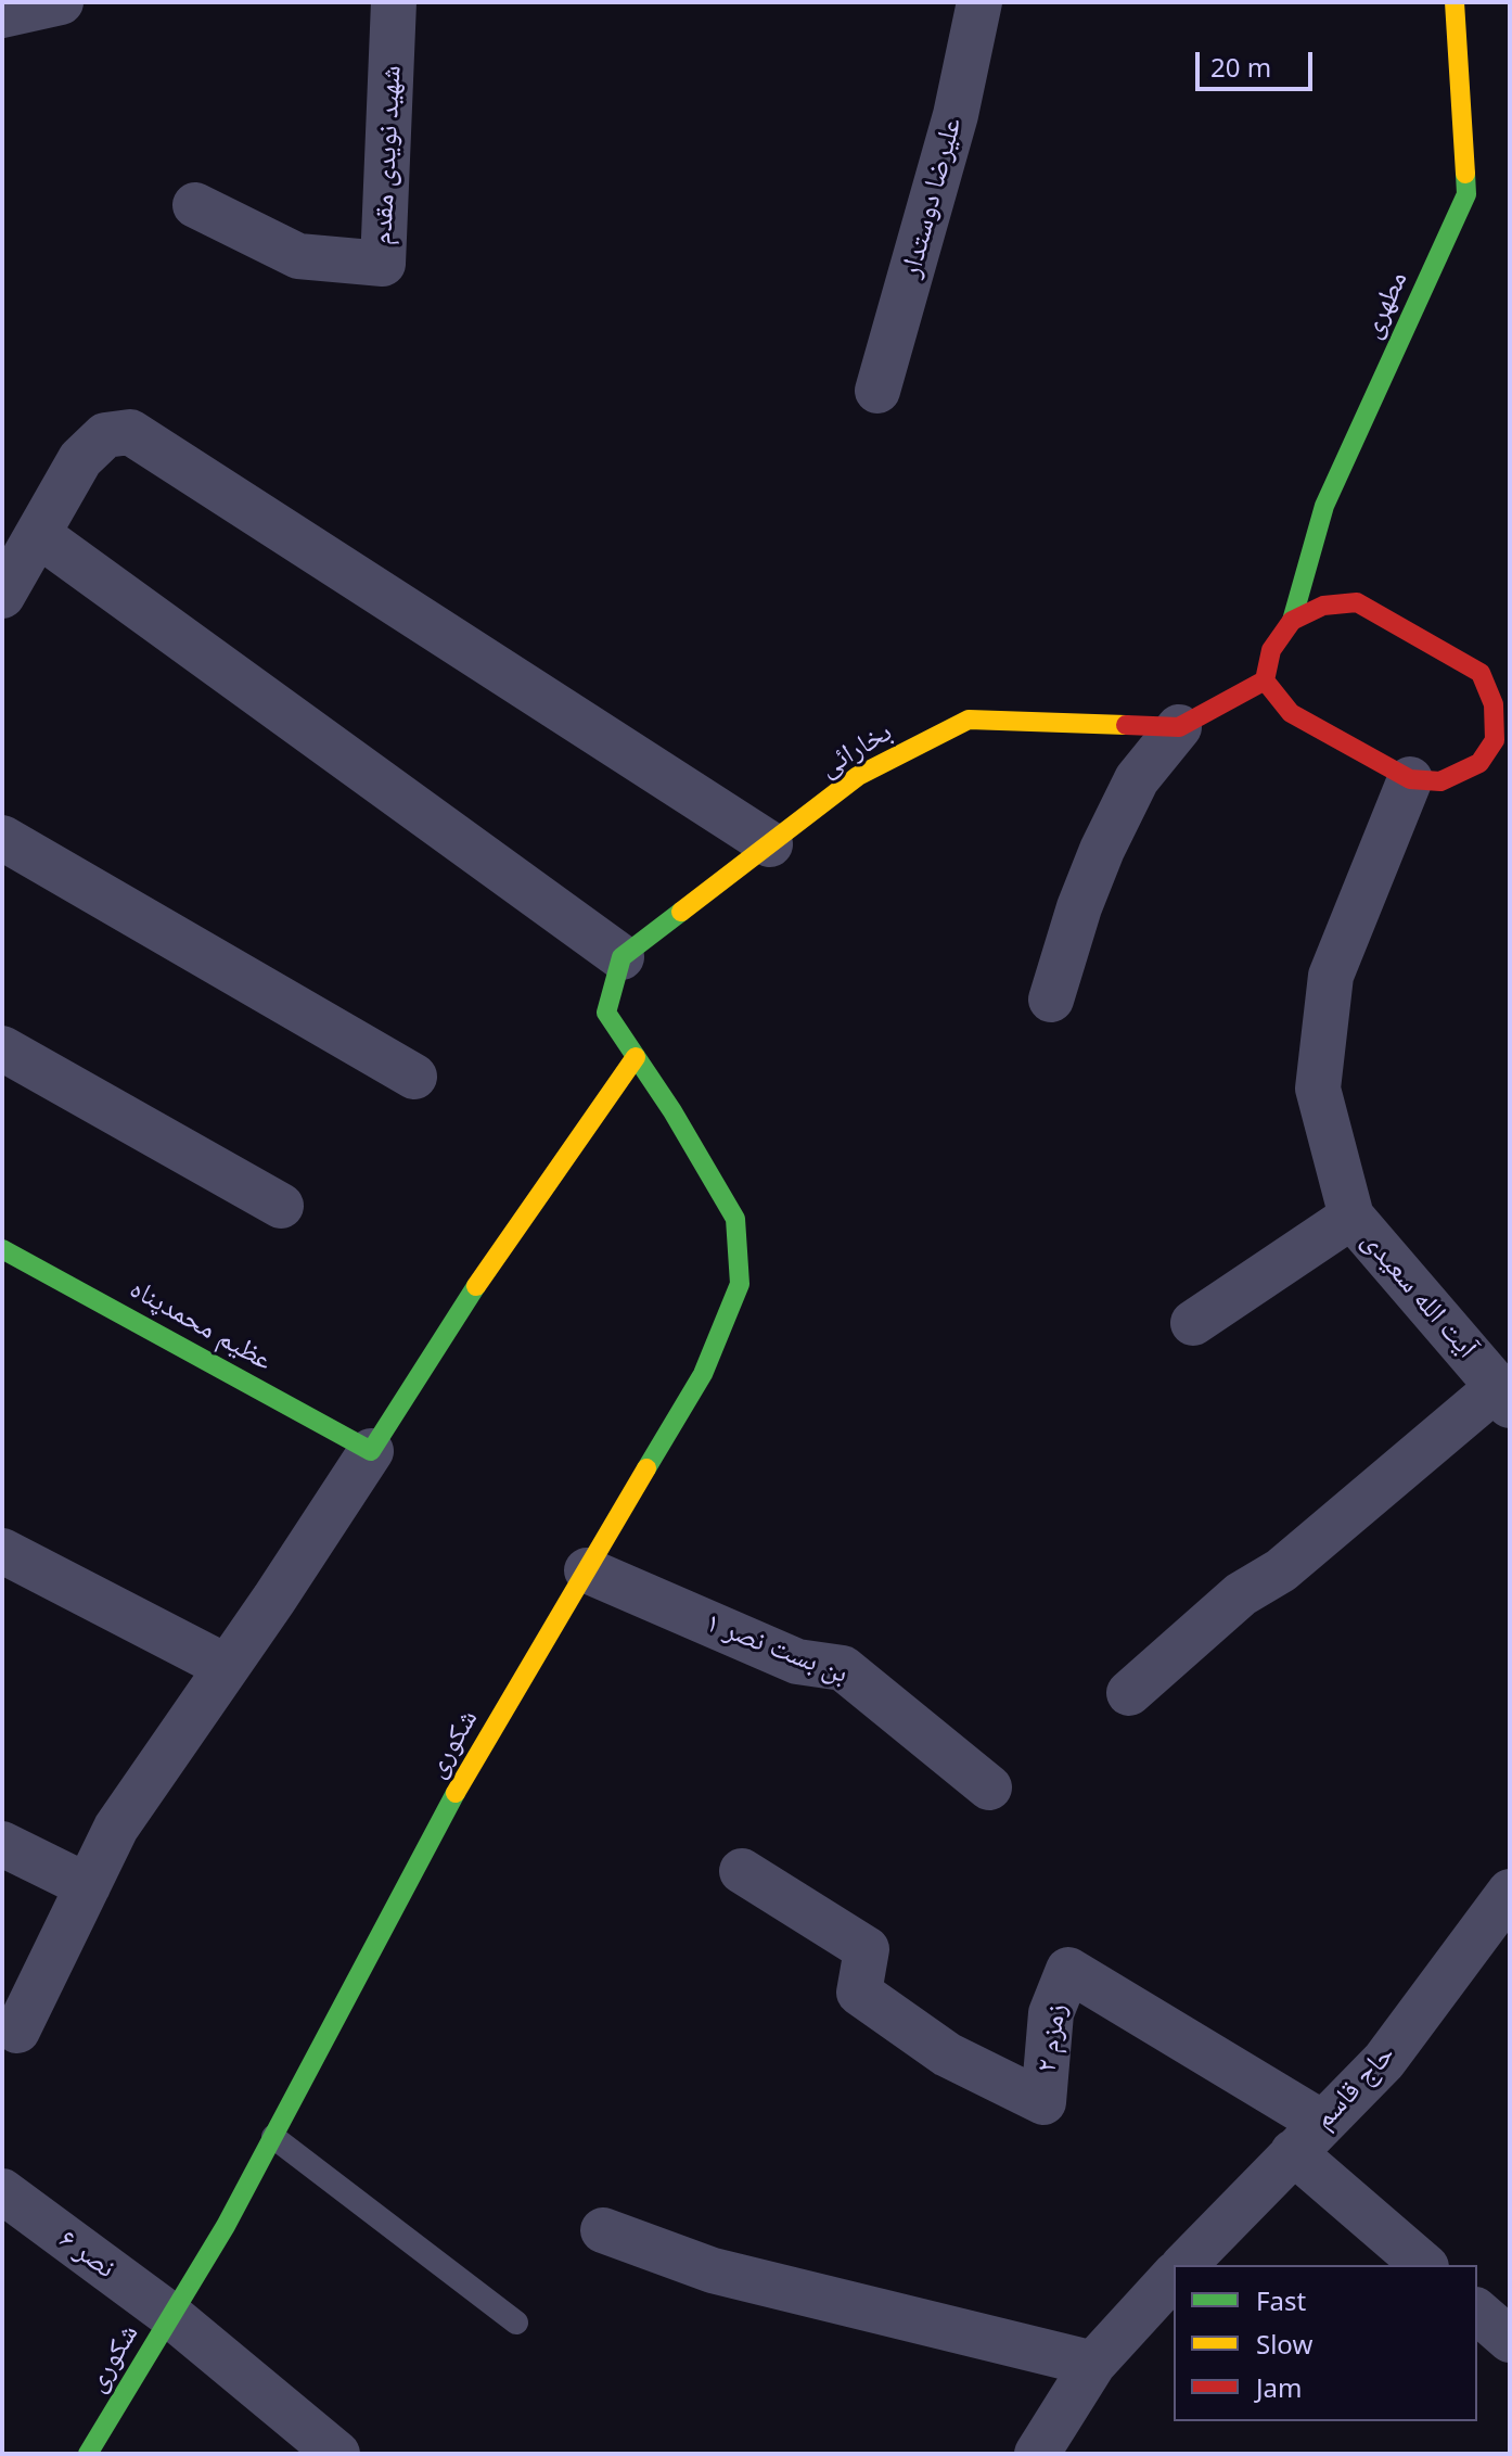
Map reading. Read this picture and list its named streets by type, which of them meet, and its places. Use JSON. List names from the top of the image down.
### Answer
{
  "streets": {
    "street": [
      "شهید نویدی مقدم",
      "علیرضا دوستدار",
      "مطهری",
      "بخارائی",
      "آیت الله سعیدی",
      "عظیم محمدپناه",
      "بن بست نصر ۱",
      "شکوری",
      "زمزم ۲",
      "حاج قاسم",
      "نصر ۶"
    ]
  },
  "crossings": [
    ["بن بست نصر ۱", "شکوری"],
    ["شکوری", "نصر ۶"],
    ["زمزم ۲", "حاج قاسم"]
  ],
  "legend": ["Fast", "Slow", "Jam"],
  "scale_bar": "20 m"
}
